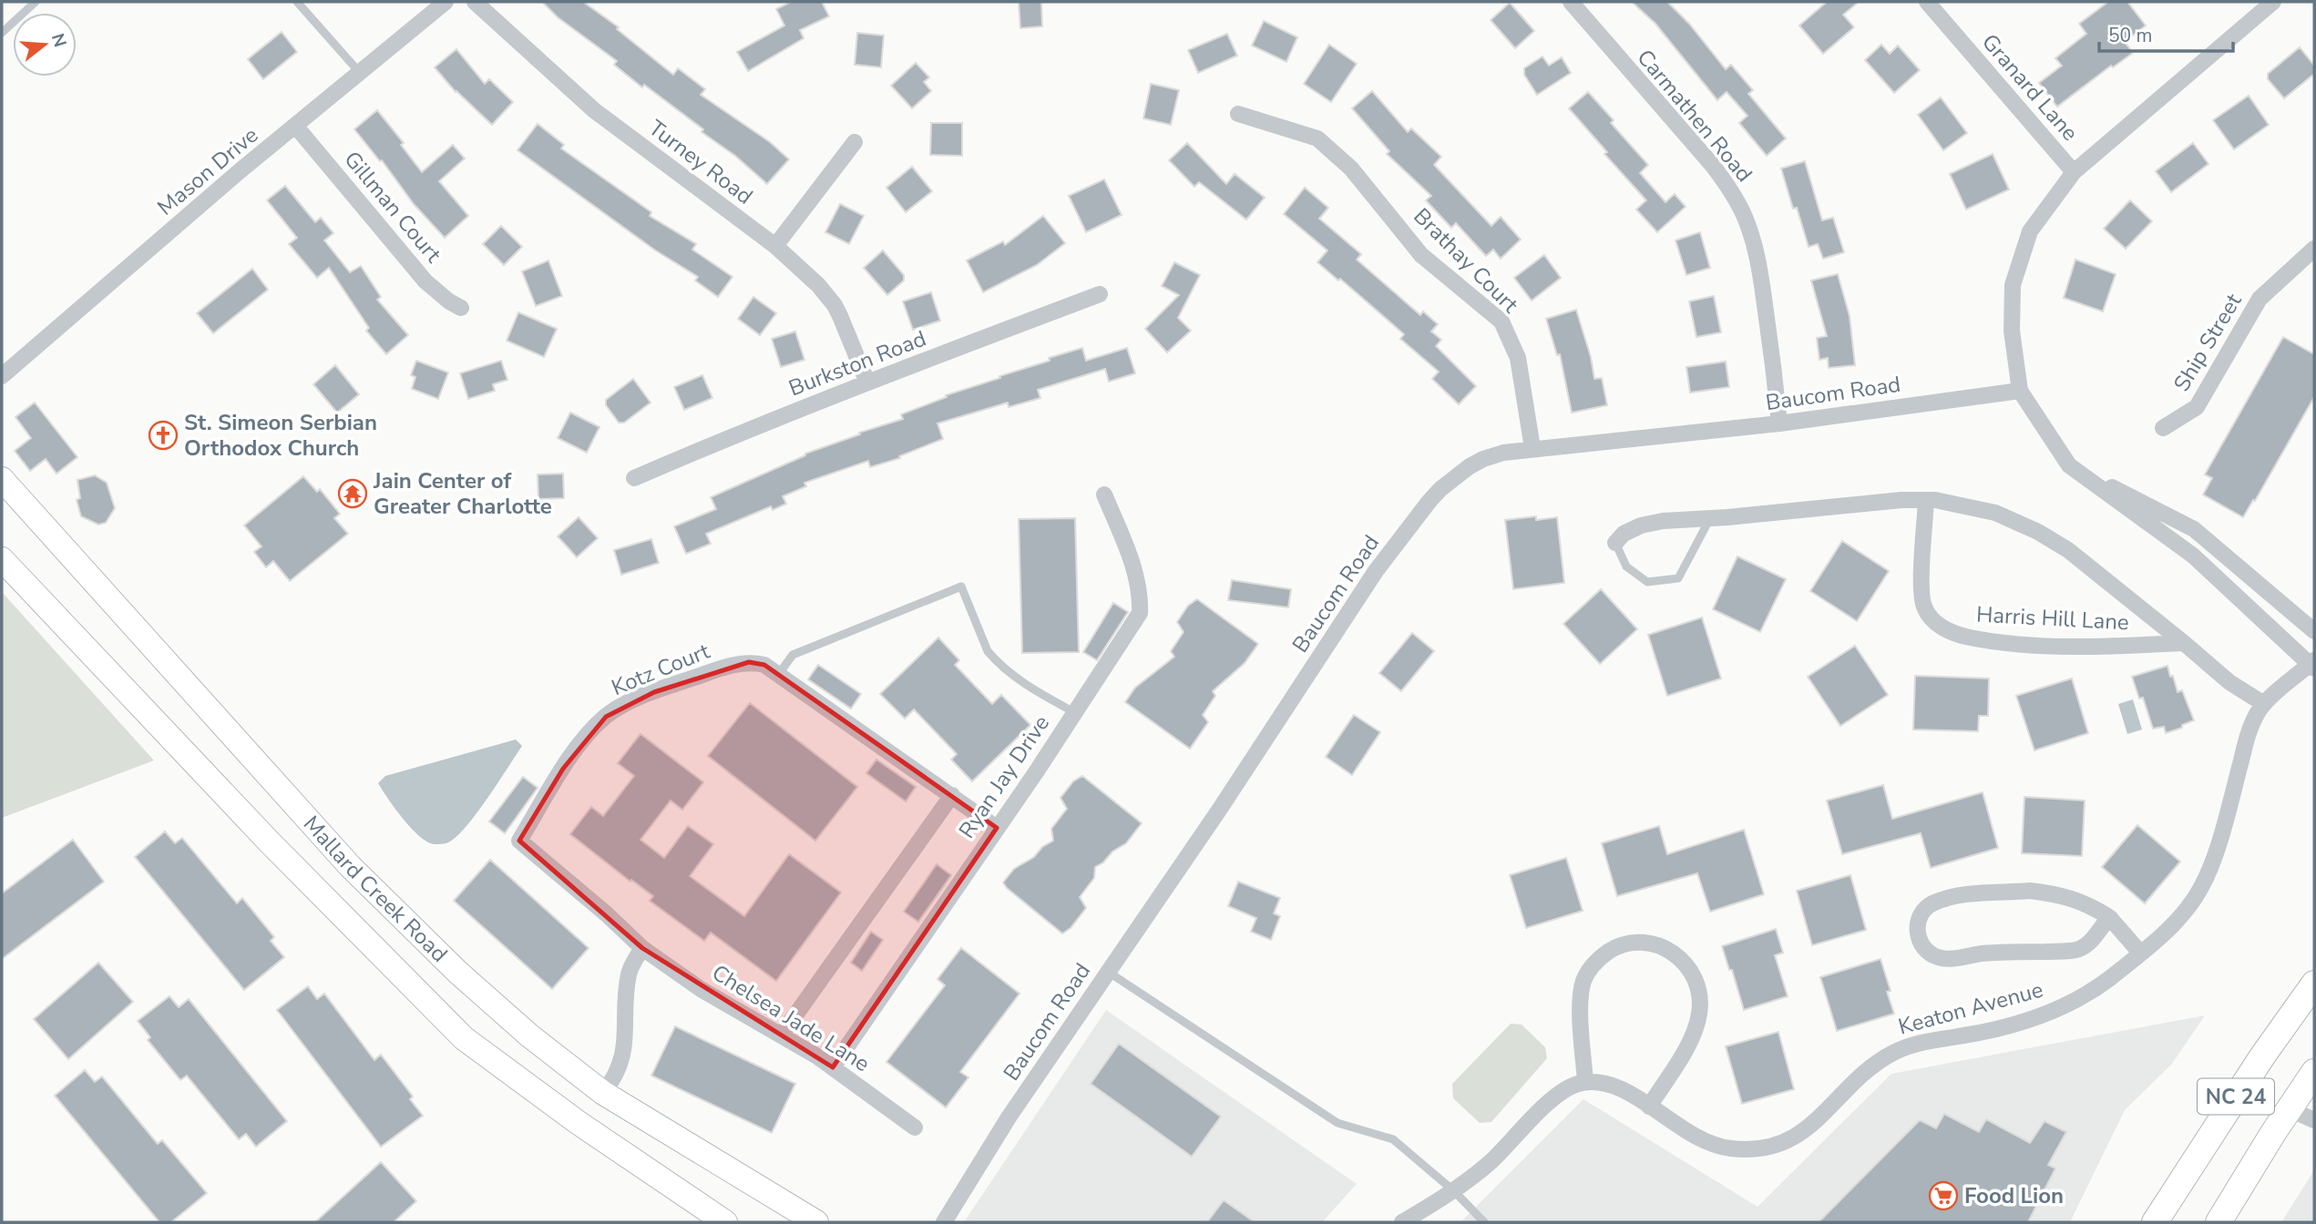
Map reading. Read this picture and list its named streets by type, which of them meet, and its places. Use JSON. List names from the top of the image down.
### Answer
{
  "streets": {
    "main road": ["Mallard Creek Road", "NC 24"],
    "street": [
      "Granard Lane",
      "Carmathen Road",
      "Turney Road",
      "Mason Drive",
      "Gillman Court",
      "Brathay Court",
      "Ship Street",
      "Burkston Road",
      "Baucom Road",
      "Harris Hill Lane",
      "Kotz Court",
      "Ryan Jay Drive",
      "Keaton Avenue",
      "Chelsea Jade Lane"
    ]
  },
  "crossings": [
    ["Carmathen Road", "Baucom Road"],
    ["Turney Road", "Burkston Road"],
    ["Mason Drive", "Gillman Court"],
    ["Brathay Court", "Baucom Road"],
    ["Harris Hill Lane", "Keaton Avenue"],
    ["Kotz Court", "Ryan Jay Drive"],
    ["Kotz Court", "Chelsea Jade Lane"],
    ["Ryan Jay Drive", "Chelsea Jade Lane"]
  ],
  "places": {
    "church": ["St. Simeon Serbian Orthodox Church"],
    "temple": ["Jain Center of Greater Charlotte"],
    "supermarket": ["Food Lion"]
  },
  "scale_bar": "50 m",
  "north": "right"
}
